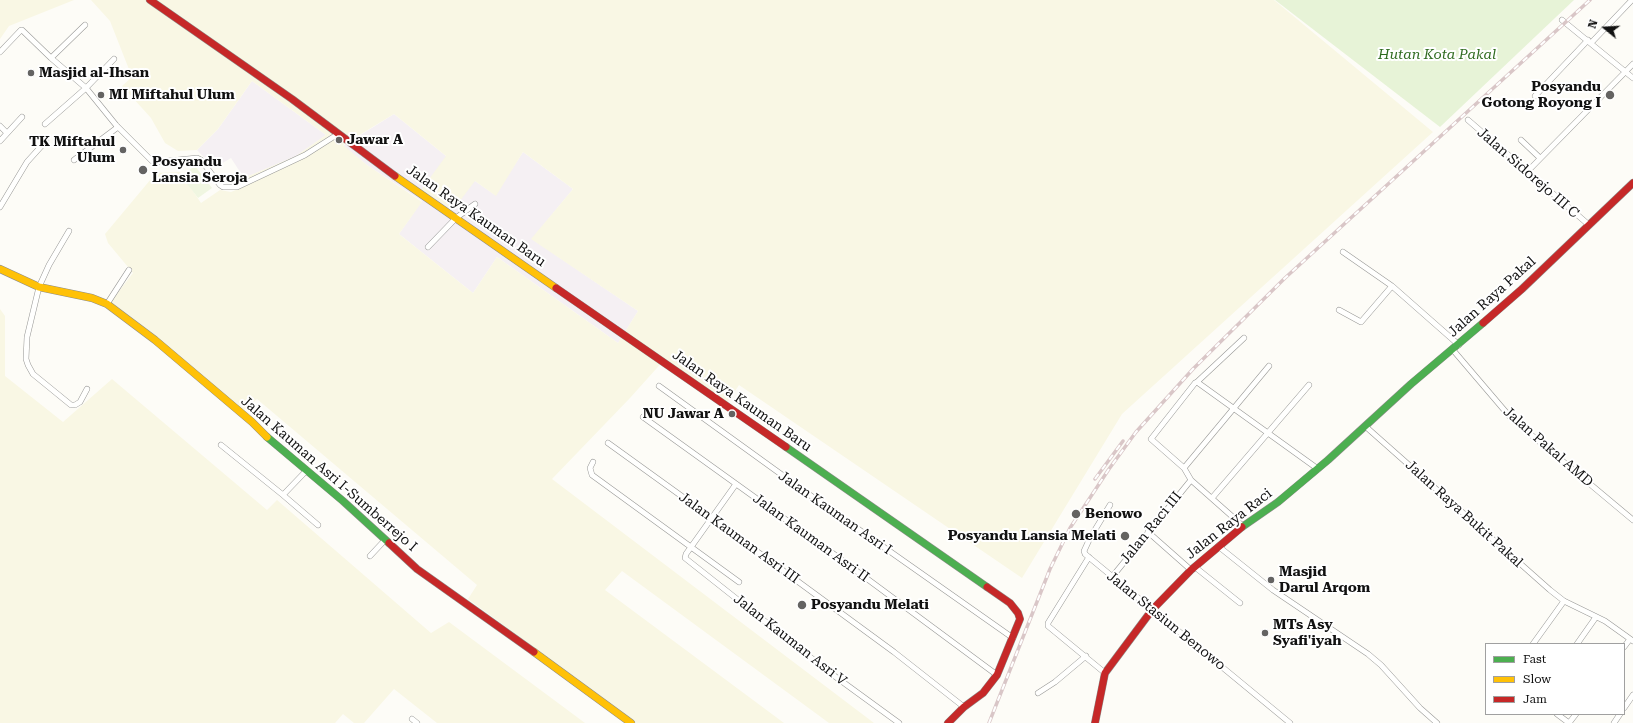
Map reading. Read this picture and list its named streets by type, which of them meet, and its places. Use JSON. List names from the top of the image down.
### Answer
{
  "streets": {
    "street": [
      "Jalan Sidorejo III C",
      "Jalan Raya Kauman Baru",
      "Jalan Raya Pakal",
      "Jalan Pakal AMD",
      "Jalan Kauman Asri I-Sumberrejo I",
      "Jalan Kauman Asri I",
      "Jalan Raya Bukit Pakal",
      "Jalan Raya Raci",
      "Jalan Raci III",
      "Jalan Kauman Asri III",
      "Jalan Kauman Asri II",
      "Jalan Stasiun Benowo",
      "Jalan Kauman Asri V"
    ]
  },
  "crossings": [
    ["Jalan Sidorejo III C", "Jalan Raya Pakal"],
    ["Jalan Raya Kauman Baru", "Jalan Kauman Asri I"],
    ["Jalan Raya Kauman Baru", "Jalan Kauman Asri III"],
    ["Jalan Raya Kauman Baru", "Jalan Kauman Asri II"],
    ["Jalan Raya Pakal", "Jalan Pakal AMD"],
    ["Jalan Raya Pakal", "Jalan Raya Bukit Pakal"],
    ["Jalan Raya Pakal", "Jalan Raya Raci"],
    ["Jalan Raya Bukit Pakal", "Jalan Raya Raci"],
    ["Jalan Raya Raci", "Jalan Stasiun Benowo"],
    ["Jalan Raci III", "Jalan Stasiun Benowo"]
  ],
  "parks": ["Hutan Kota Pakal"],
  "places": [
    "Masjid al-Ihsan",
    "MI Miftahul Ulum",
    "Posyandu Gotong Royong I",
    "Jawar A",
    "TK Miftahul Ulum",
    "Posyandu Lansia Seroja",
    "NU Jawar A",
    "Benowo",
    "Posyandu Lansia Melati",
    "Masjid Darul Arqom",
    "Posyandu Melati",
    "MTs Asy Syafi'iyah"
  ],
  "legend": ["Fast", "Slow", "Jam"],
  "north": "left"
}
